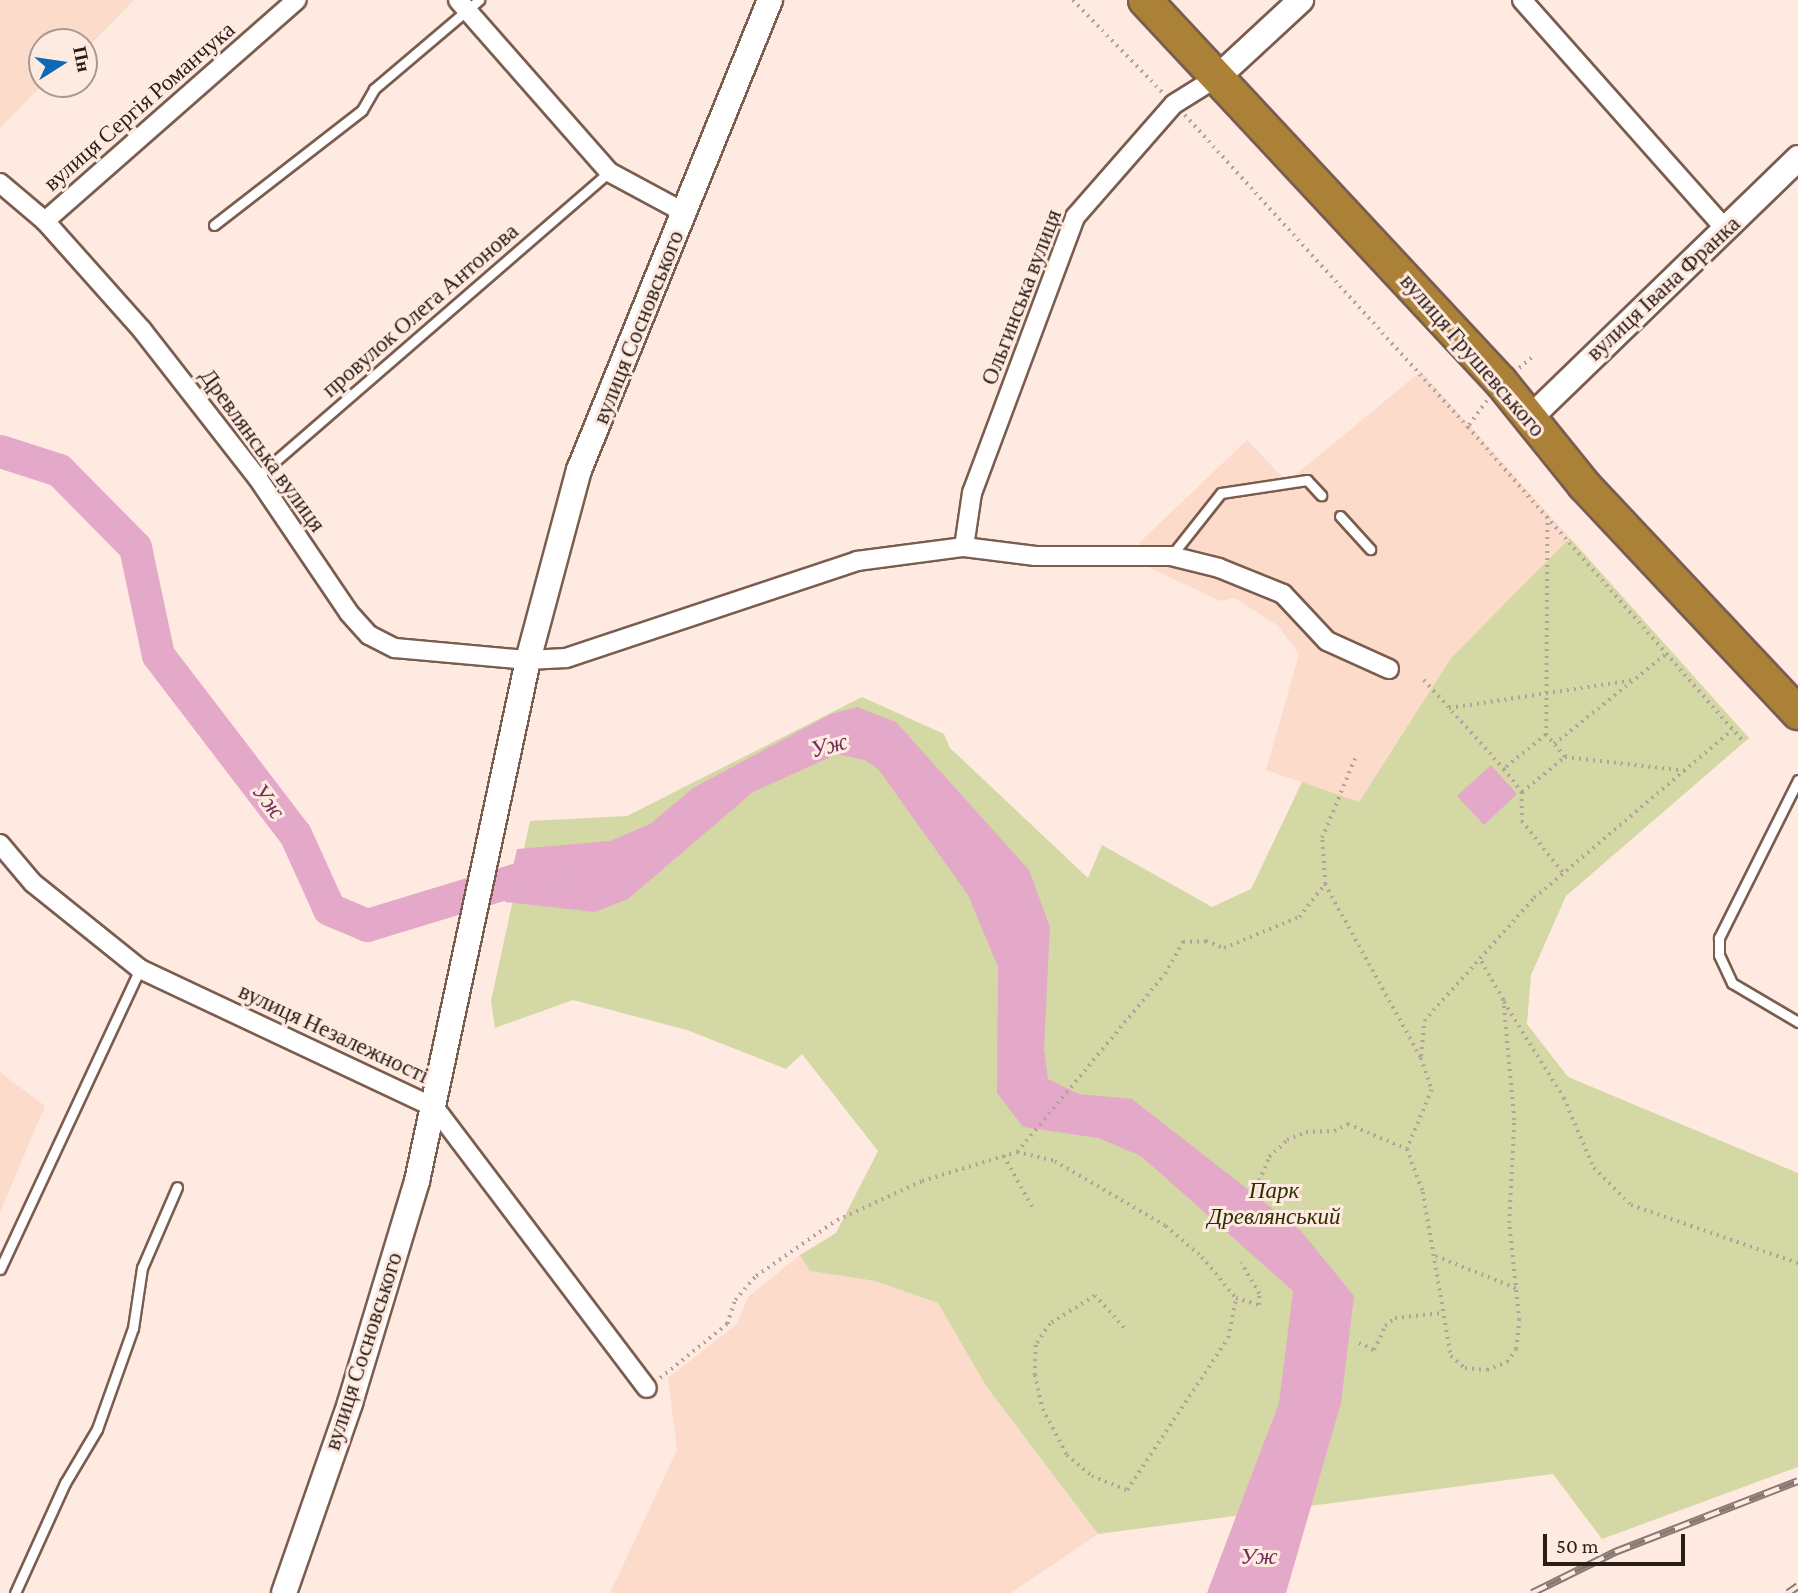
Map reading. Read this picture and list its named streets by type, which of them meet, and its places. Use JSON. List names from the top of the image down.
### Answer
{
  "streets": {
    "highway": ["вулиця Грушевського"],
    "street": [
      "вулиця Сергія Романчука",
      "вулиця Івана Франка",
      "Ольгинська вулиця",
      "вулиця Сосновського",
      "Древлянська вулиця",
      "вулиця Незалежності"
    ],
    "lane": ["провулок Олега Антонова"]
  },
  "crossings": [
    ["вулиця Сергія Романчука", "Древлянська вулиця"],
    ["вулиця Івана Франка", "вулиця Грушевського"],
    ["Ольгинська вулиця", "вулиця Грушевського"],
    ["провулок Олега Антонова", "Древлянська вулиця"],
    ["вулиця Сосновського", "Древлянська вулиця"],
    ["вулиця Сосновського", "вулиця Незалежності"]
  ],
  "water": ["Уж"],
  "parks": ["Парк Древлянський"],
  "scale_bar": "50 m",
  "north": "right"
}
